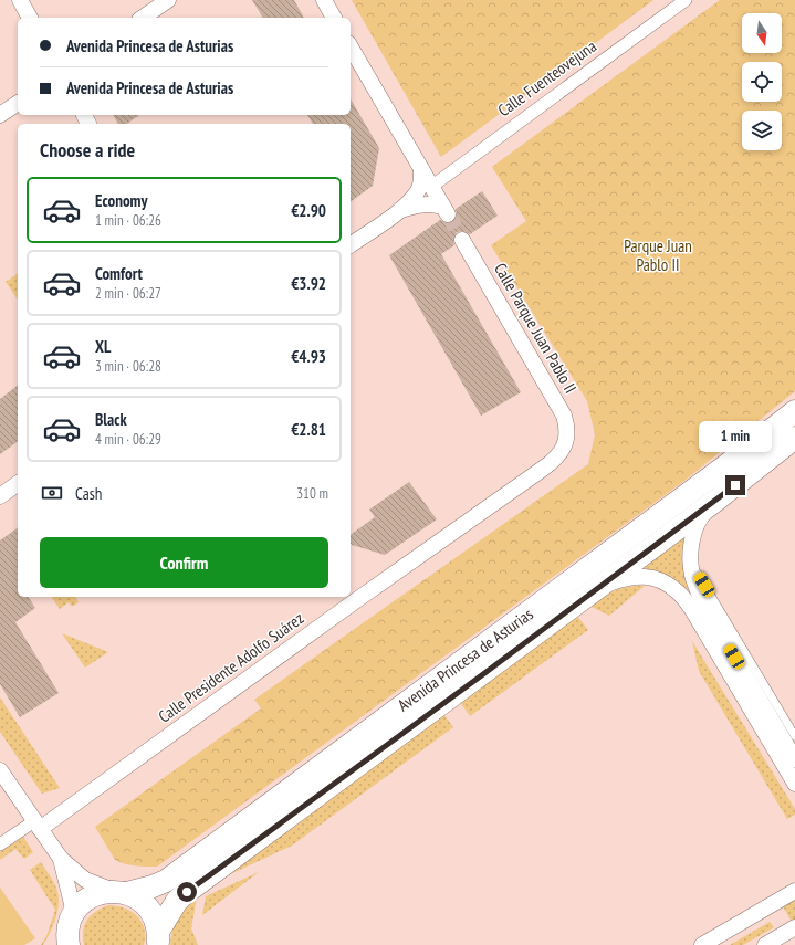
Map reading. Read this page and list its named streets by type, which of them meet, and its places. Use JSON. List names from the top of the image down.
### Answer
{
  "streets": {
    "main road": ["Avenida Princesa de Asturias"],
    "street": ["Calle Fuenteovejuna", "Calle Parque Juan Pablo II", "Calle Presidente Adolfo Suárez"]
  },
  "crossings": [
    ["Calle Parque Juan Pablo II", "Calle Presidente Adolfo Suárez"]
  ],
  "parks": ["Parque Juan Pablo II"],
  "north": "bottom",
  "page": {
    "banner": ["Avenida Princesa de Asturias", "Avenida Princesa de Asturias"],
    "heading": "Choose a ride",
    "list": [
      {
        "name": "Economy",
        "note": "1 min · 06:26",
        "value": "€2.90"
      },
      {
        "name": "Comfort",
        "note": "2 min · 06:27",
        "value": "€3.92"
      },
      {
        "name": "XL",
        "note": "3 min · 06:28",
        "value": "€4.93"
      },
      {
        "name": "Black",
        "note": "4 min · 06:29",
        "value": "€2.81"
      }
    ],
    "bubble": "1 min",
    "pay": ["Cash", "310 m"],
    "buttons": "Confirm"
  }
}
